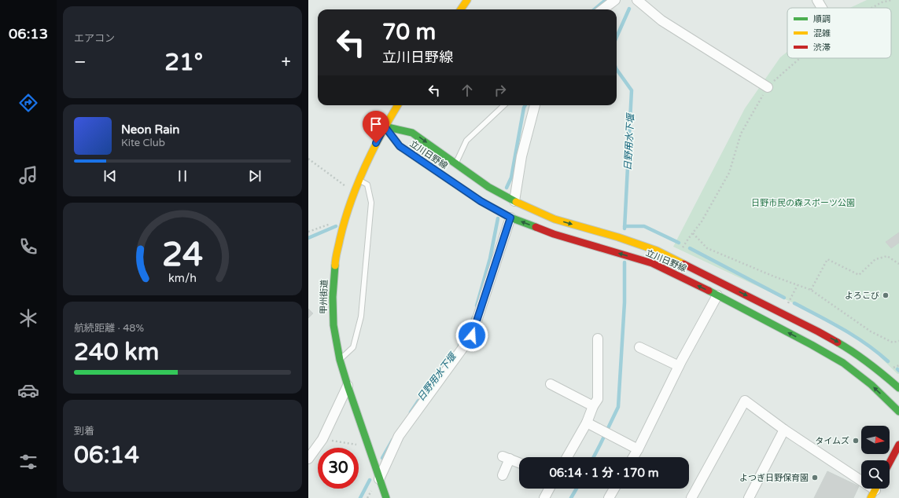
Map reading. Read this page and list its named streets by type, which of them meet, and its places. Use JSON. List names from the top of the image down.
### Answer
{
  "streets": {
    "main road": ["立川日野線", "甲州街道"]
  },
  "crossings": [
    ["立川日野線", "甲州街道"]
  ],
  "water": ["日野用水下堰"],
  "parks": ["日野市民の森スポーツ公園"],
  "places": ["よろこび", "タイムズ", "よつぎ日野保育園"],
  "legend": ["順調", "混雑", "渋滞"],
  "north": "right",
  "page": {
    "tabs": "06:13",
    "tile": [
      "エアコン",
      ["航続距離 · 48%", "240 km"],
      ["到着", "06:14"]
    ],
    "turn": ["70 m", "立川日野線"],
    "heat": ["−", "21°", "+"],
    "song": ["Neon Rain", "Kite Club"],
    "limit": "30",
    "trip": "06:14 · 1 分 · 170 m",
    "gauge": ["24", "km/h"]
  }
}
